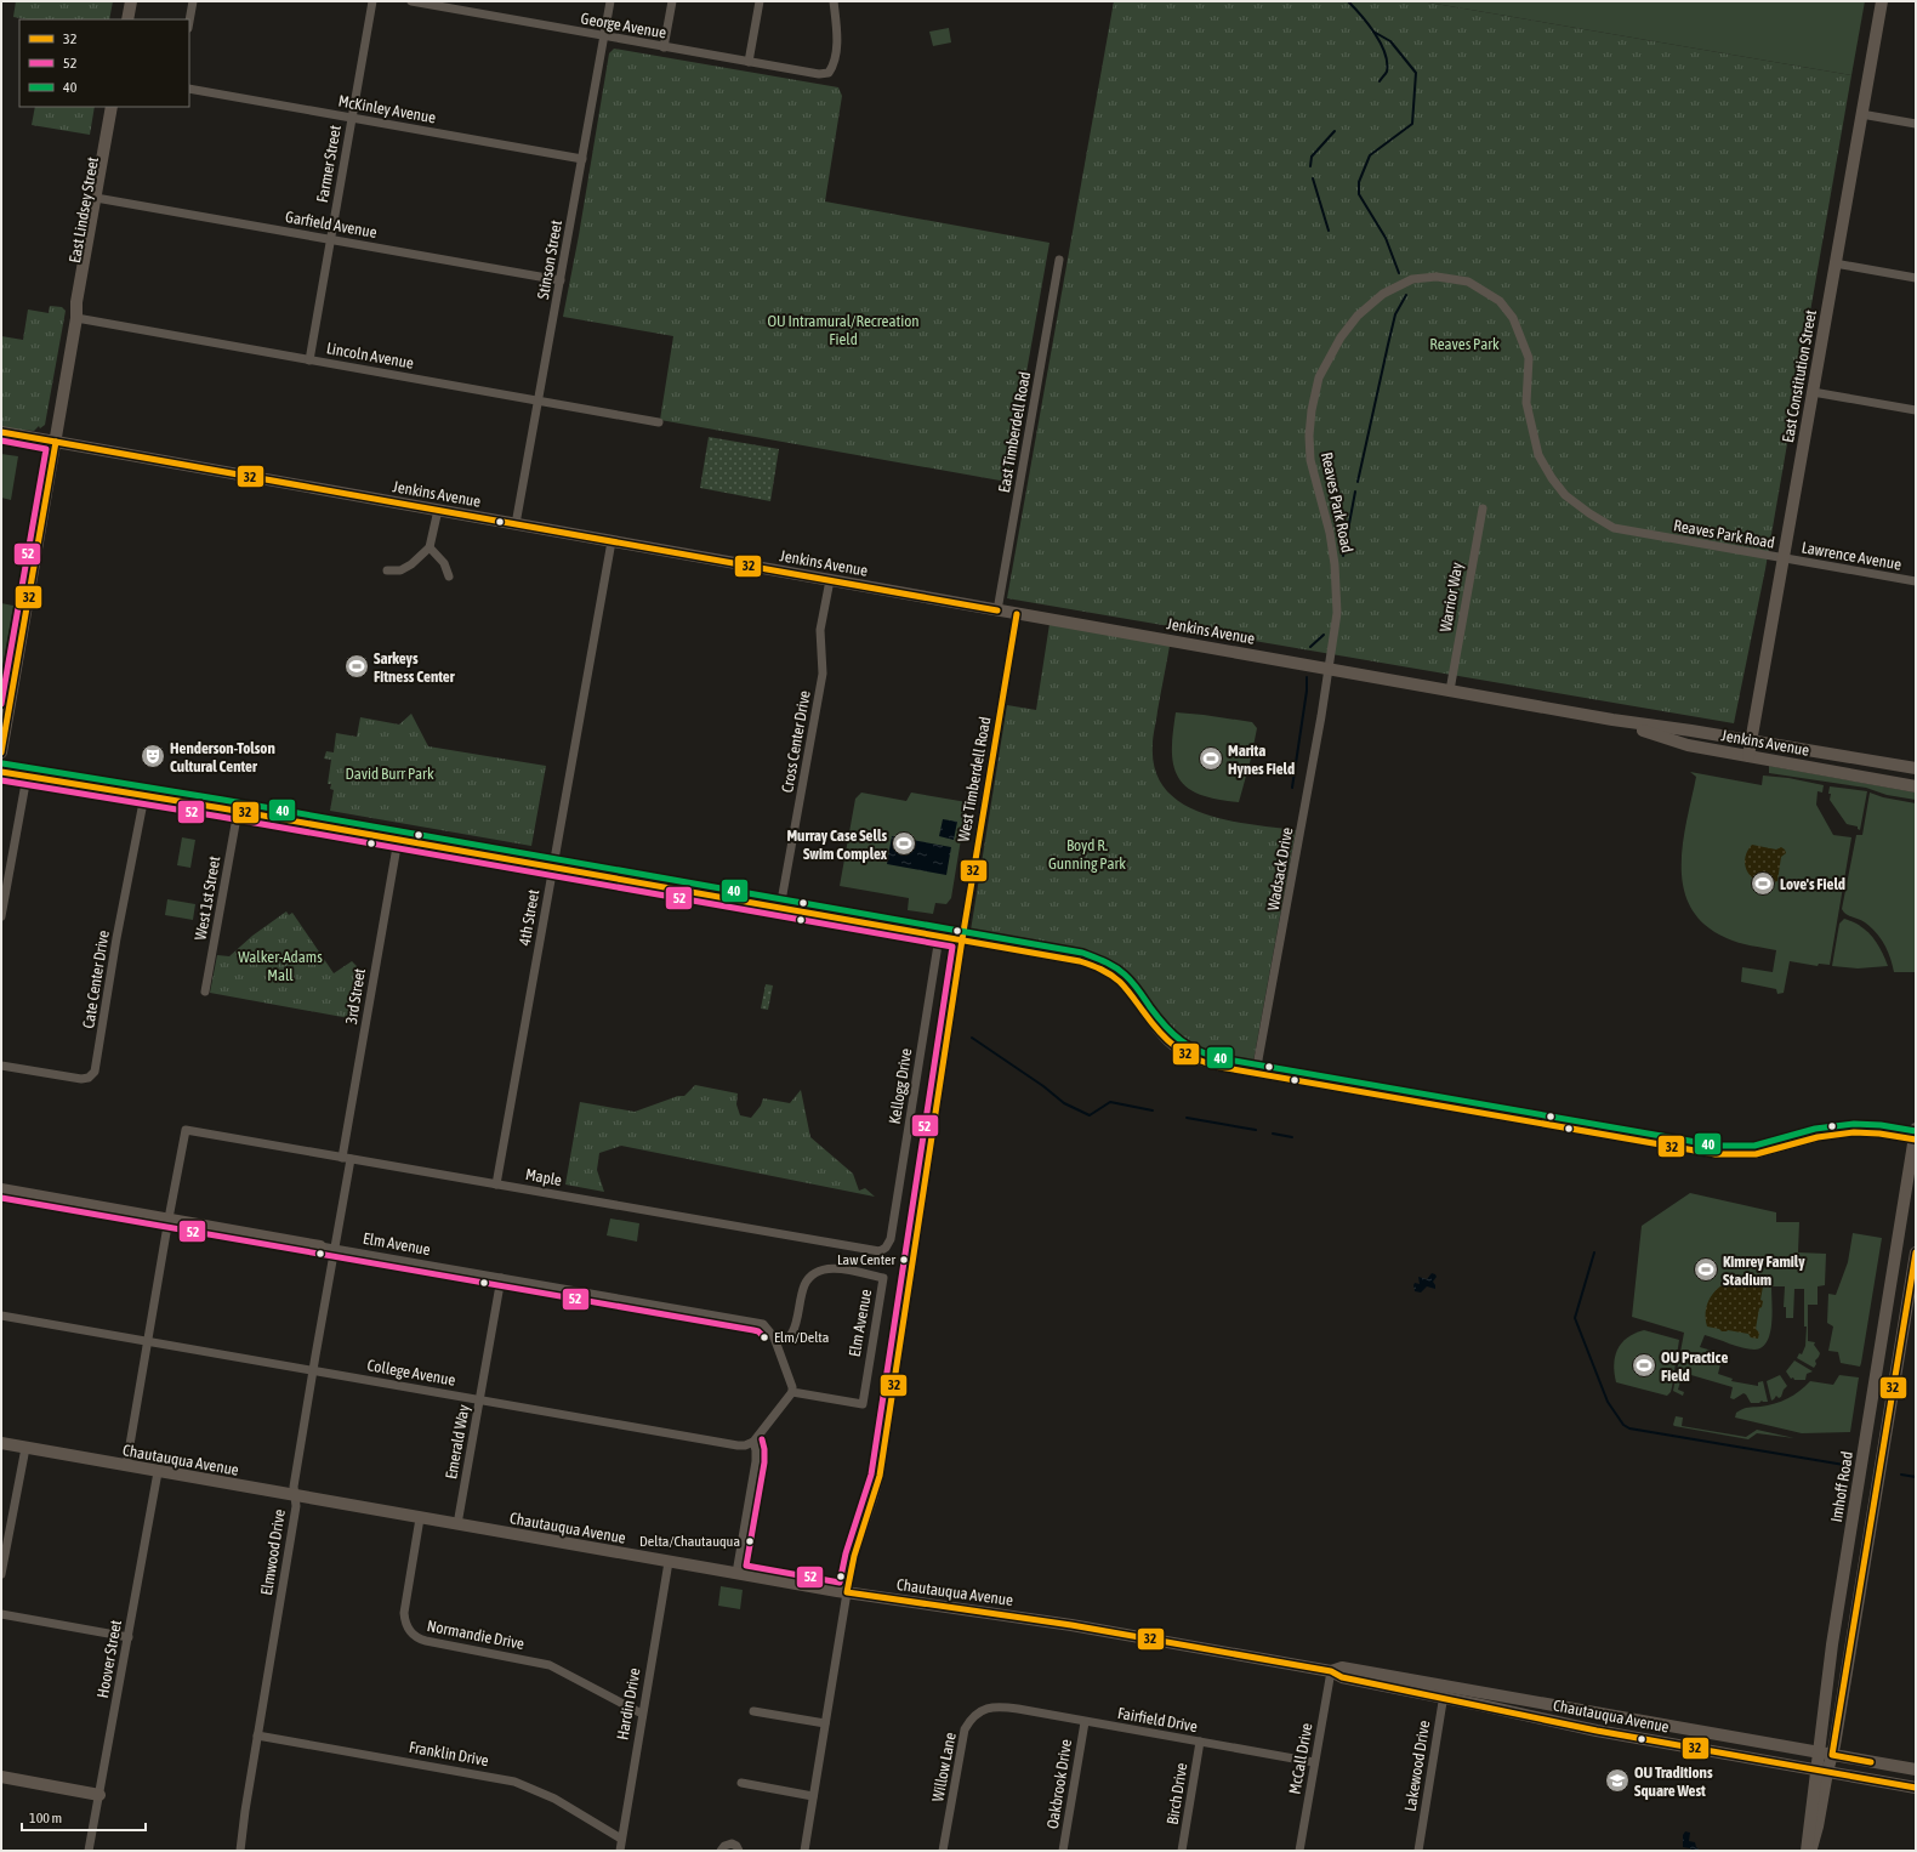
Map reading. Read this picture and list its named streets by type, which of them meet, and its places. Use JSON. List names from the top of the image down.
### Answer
{
  "streets": {
    "street": [
      "George Avenue",
      "McKinley Avenue",
      "Farmer Street",
      "East Lindsey Street",
      "Garfield Avenue",
      "Stinson Street",
      "Lincoln Avenue",
      "East Constitution Street",
      "East Timberdell Road",
      "Jenkins Avenue",
      "Reaves Park Road",
      "Lawrence Avenue",
      "Warrior Way",
      "Cross Center Drive",
      "West Timberdell Road",
      "Wadsack Drive",
      "West 1st Street",
      "4th Street",
      "Cate Center Drive",
      "3rd Street",
      "Kellogg Drive",
      "Maple",
      "Elm Avenue",
      "College Avenue",
      "Emerald Way",
      "Chautauqua Avenue",
      "Imhoff Road",
      "Elmwood Drive",
      "Normandie Drive",
      "Hoover Street",
      "Hardin Drive",
      "Fairfield Drive",
      "Franklin Drive",
      "McCall Drive",
      "Lakewood Drive",
      "Willow Lane",
      "Oakbrook Drive",
      "Birch Drive"
    ]
  },
  "crossings": [
    ["George Avenue", "Stinson Street"],
    ["McKinley Avenue", "Farmer Street"],
    ["McKinley Avenue", "Stinson Street"],
    ["Farmer Street", "Garfield Avenue"],
    ["Farmer Street", "Lincoln Avenue"],
    ["East Lindsey Street", "Garfield Avenue"],
    ["East Lindsey Street", "Lincoln Avenue"],
    ["East Lindsey Street", "Jenkins Avenue"],
    ["Garfield Avenue", "Stinson Street"],
    ["Stinson Street", "Lincoln Avenue"],
    ["Stinson Street", "Jenkins Avenue"],
    ["East Constitution Street", "Jenkins Avenue"],
    ["East Constitution Street", "Reaves Park Road"],
    ["East Constitution Street", "Lawrence Avenue"],
    ["East Timberdell Road", "Jenkins Avenue"],
    ["Jenkins Avenue", "Reaves Park Road"],
    ["Jenkins Avenue", "Warrior Way"],
    ["Jenkins Avenue", "Cross Center Drive"],
    ["Jenkins Avenue", "West Timberdell Road"],
    ["Jenkins Avenue", "Wadsack Drive"],
    ["Jenkins Avenue", "4th Street"],
    ["Reaves Park Road", "Lawrence Avenue"],
    ["Reaves Park Road", "Wadsack Drive"],
    ["West Timberdell Road", "Chautauqua Avenue"],
    ["4th Street", "Maple"],
    ["3rd Street", "Maple"],
    ["3rd Street", "Elmwood Drive"],
    ["Kellogg Drive", "Maple"],
    ["Maple", "Elm Avenue"],
    ["Elm Avenue", "Emerald Way"],
    ["Elm Avenue", "Elmwood Drive"],
    ["College Avenue", "Emerald Way"],
    ["College Avenue", "Elmwood Drive"],
    ["Emerald Way", "Chautauqua Avenue"],
    ["Chautauqua Avenue", "Imhoff Road"],
    ["Chautauqua Avenue", "Elmwood Drive"],
    ["Chautauqua Avenue", "Normandie Drive"],
    ["Chautauqua Avenue", "Hoover Street"],
    ["Chautauqua Avenue", "Hardin Drive"],
    ["Chautauqua Avenue", "McCall Drive"],
    ["Chautauqua Avenue", "Lakewood Drive"],
    ["Elmwood Drive", "Franklin Drive"],
    ["Normandie Drive", "Hardin Drive"],
    ["Hardin Drive", "Franklin Drive"],
    ["Fairfield Drive", "McCall Drive"],
    ["Fairfield Drive", "Willow Lane"],
    ["Fairfield Drive", "Oakbrook Drive"],
    ["Fairfield Drive", "Birch Drive"]
  ],
  "parks": [
    "OU Intramural/Recreation Field",
    "Reaves Park",
    "David Burr Park",
    "Boyd R. Gunning Park",
    "Walker-Adams Mall"
  ],
  "places": {
    "sports": [
      "Sarkeys Fitness Center",
      "Marita Hynes Field",
      "Murray Case Sells Swim Complex",
      "Love's Field",
      "Kimrey Family Stadium",
      "OU Practice Field"
    ],
    "theatre": ["Henderson-Tolson Cultural Center"],
    "other": ["Law Center", "Elm/Delta", "Delta/Chautauqua"],
    "school or university": ["OU Traditions Square West"]
  },
  "lines": ["transit line 32", "transit line 52", "transit line 40"],
  "legend": ["32", "52", "40"],
  "scale_bar": "100 m"
}
